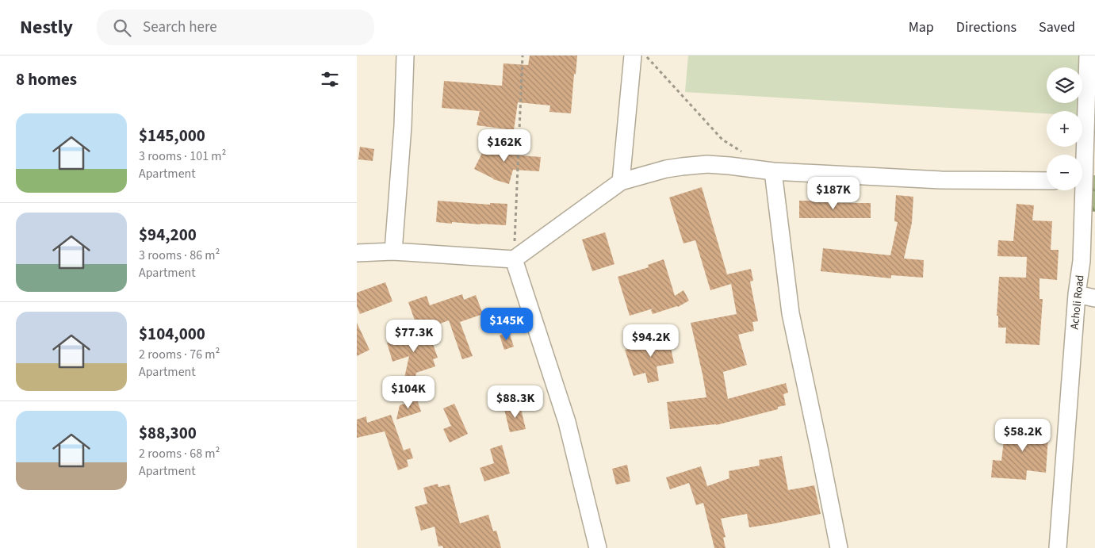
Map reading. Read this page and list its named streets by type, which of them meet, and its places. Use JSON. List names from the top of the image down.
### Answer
{
  "streets": {
    "street": ["Acholi Road"]
  },
  "page": {
    "header": "Nestly",
    "search": "Search here",
    "nav": ["Map", "Directions", "Saved"],
    "heading": "8 homes",
    "map_buttons": ["+", "−"],
    "list": [
      {
        "name": "$145,000",
        "note": "3 rooms · 101 m² · Apartment"
      },
      {
        "name": "$94,200",
        "note": "3 rooms · 86 m² · Apartment"
      },
      {
        "name": "$104,000",
        "note": "2 rooms · 76 m² · Apartment"
      },
      {
        "name": "$88,300",
        "note": "2 rooms · 68 m² · Apartment"
      }
    ],
    "price": [
      "$162K",
      "$187K",
      "$145K",
      "$77.3K",
      "$94.2K",
      "$104K",
      "$88.3K",
      "$58.2K"
    ]
  }
}
